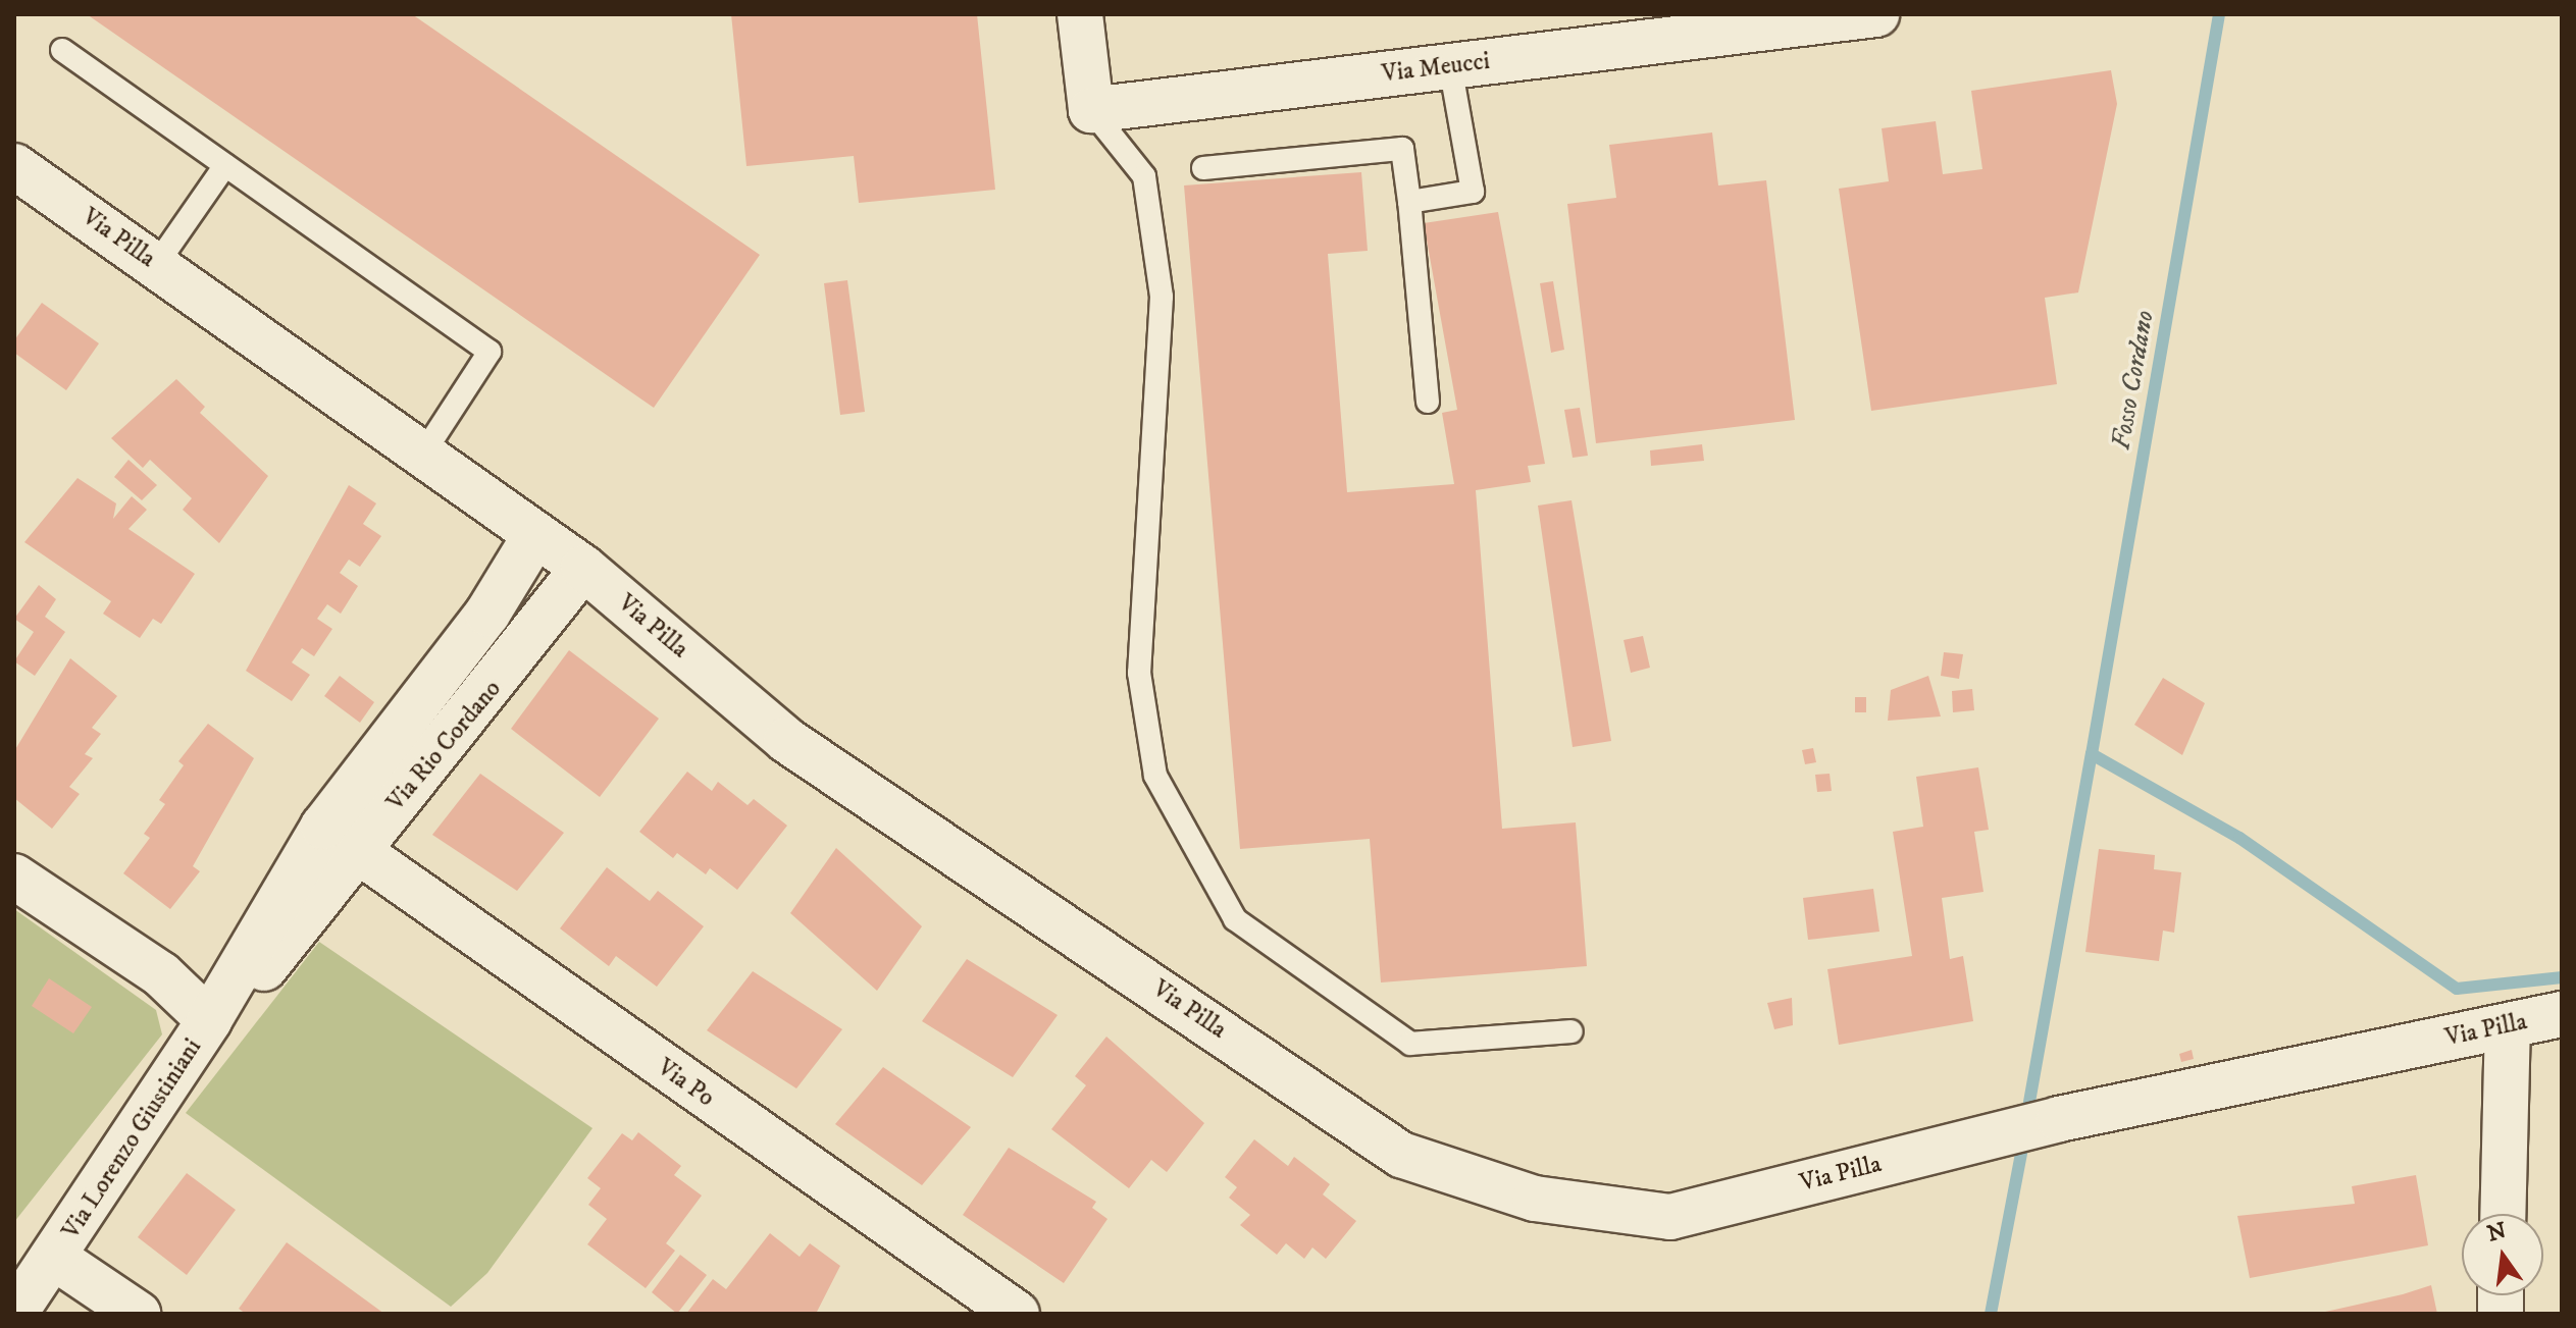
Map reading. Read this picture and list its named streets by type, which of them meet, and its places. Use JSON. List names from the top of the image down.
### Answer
{
  "streets": {
    "street": [
      "Via Meucci",
      "Via Pilla",
      "Via Rio Cordano",
      "Via Po",
      "Via Lorenzo Giustiniani"
    ]
  },
  "crossings": [
    ["Via Pilla", "Via Rio Cordano"],
    ["Via Rio Cordano", "Via Po"],
    ["Via Rio Cordano", "Via Lorenzo Giustiniani"]
  ],
  "water": ["Fosso Cordano"],
  "north": "top"
}
